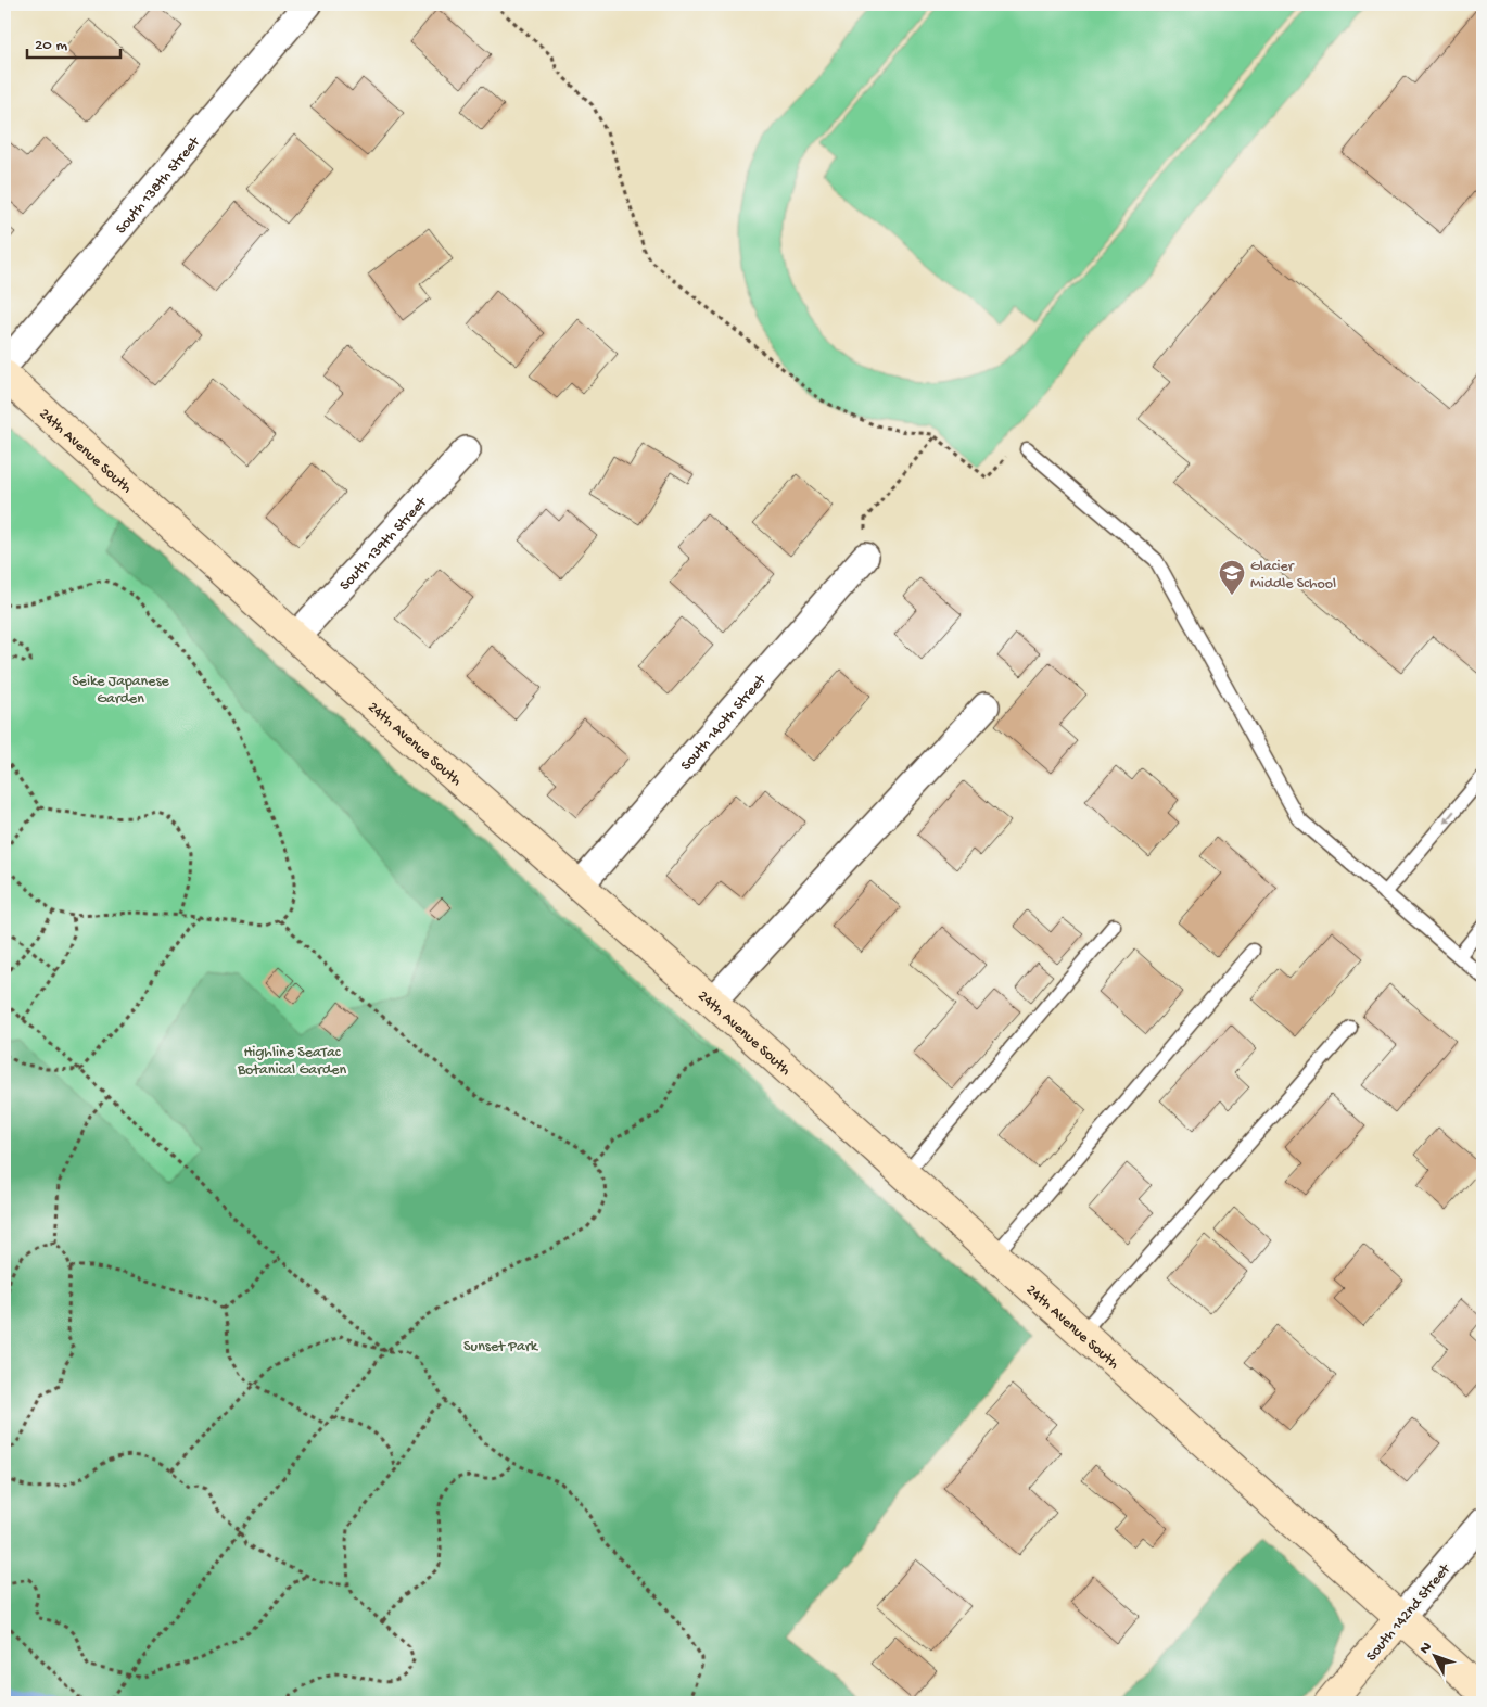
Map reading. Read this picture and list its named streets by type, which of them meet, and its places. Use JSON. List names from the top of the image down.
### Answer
{
  "streets": {
    "street": [
      "South 138th Street",
      "24th Avenue South",
      "South 139th Street",
      "South 140th Street",
      "South 142nd Street"
    ]
  },
  "crossings": [
    ["24th Avenue South", "South 139th Street"],
    ["24th Avenue South", "South 140th Street"],
    ["24th Avenue South", "South 142nd Street"]
  ],
  "parks": ["Seike Japanese Garden", "Highline SeaTac Botanical Garden", "Sunset Park"],
  "places": {
    "school or university": ["Glacier Middle School"]
  },
  "scale_bar": "20 m",
  "north": "top left"
}
